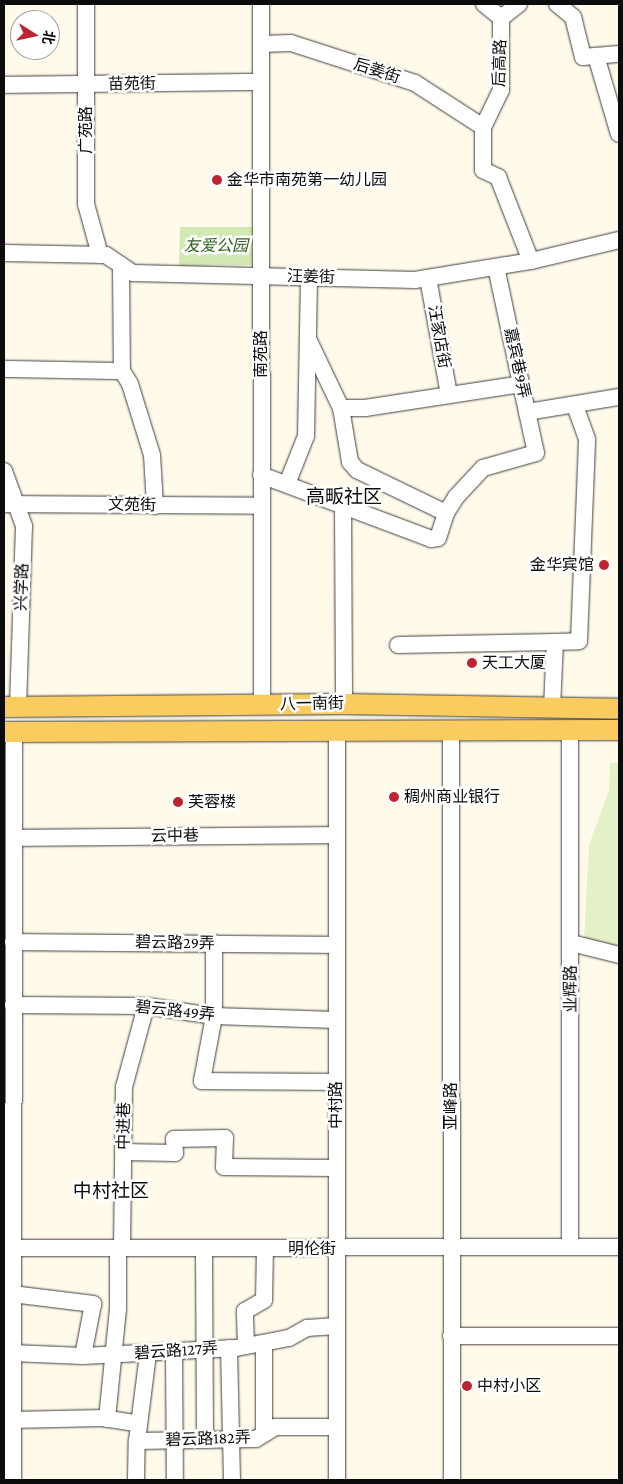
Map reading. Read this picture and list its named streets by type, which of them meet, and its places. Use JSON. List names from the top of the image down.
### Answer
{
  "streets": {
    "main road": ["八一南街"],
    "street": [
      "后高路",
      "后姜街",
      "苗苑街",
      "广苑路",
      "汪姜街",
      "汪家店街",
      "南苑路",
      "嘉宾巷9弄",
      "文苑街",
      "兴学路",
      "云中巷",
      "碧云路29弄",
      "业辉路",
      "碧云路49弄",
      "中村路",
      "亚峰路",
      "中进巷",
      "明伦街",
      "碧云路127弄",
      "碧云路182弄"
    ]
  },
  "crossings": [
    ["后高路", "后姜街"],
    ["后高路", "汪姜街"],
    ["后姜街", "南苑路"],
    ["苗苑街", "广苑路"],
    ["苗苑街", "南苑路"],
    ["广苑路", "汪姜街"],
    ["汪姜街", "汪家店街"],
    ["汪姜街", "南苑路"],
    ["汪姜街", "嘉宾巷9弄"],
    ["南苑路", "文苑街"],
    ["南苑路", "八一南街"],
    ["文苑街", "兴学路"],
    ["兴学路", "八一南街"],
    ["八一南街", "业辉路"],
    ["八一南街", "中村路"],
    ["八一南街", "亚峰路"],
    ["云中巷", "中村路"],
    ["碧云路29弄", "中村路"],
    ["业辉路", "明伦街"],
    ["碧云路49弄", "中村路"],
    ["碧云路49弄", "中进巷"],
    ["中村路", "明伦街"],
    ["中村路", "碧云路127弄"],
    ["中村路", "碧云路182弄"],
    ["亚峰路", "明伦街"],
    ["中进巷", "明伦街"],
    ["中进巷", "碧云路127弄"]
  ],
  "districts": ["高畈社区", "中村社区"],
  "parks": ["友爱公园"],
  "places": [
    "金华市南苑第一幼儿园",
    "金华宾馆",
    "天工大厦",
    "稠州商业银行",
    "芙蓉楼",
    "中村小区"
  ],
  "north": "right"
}
